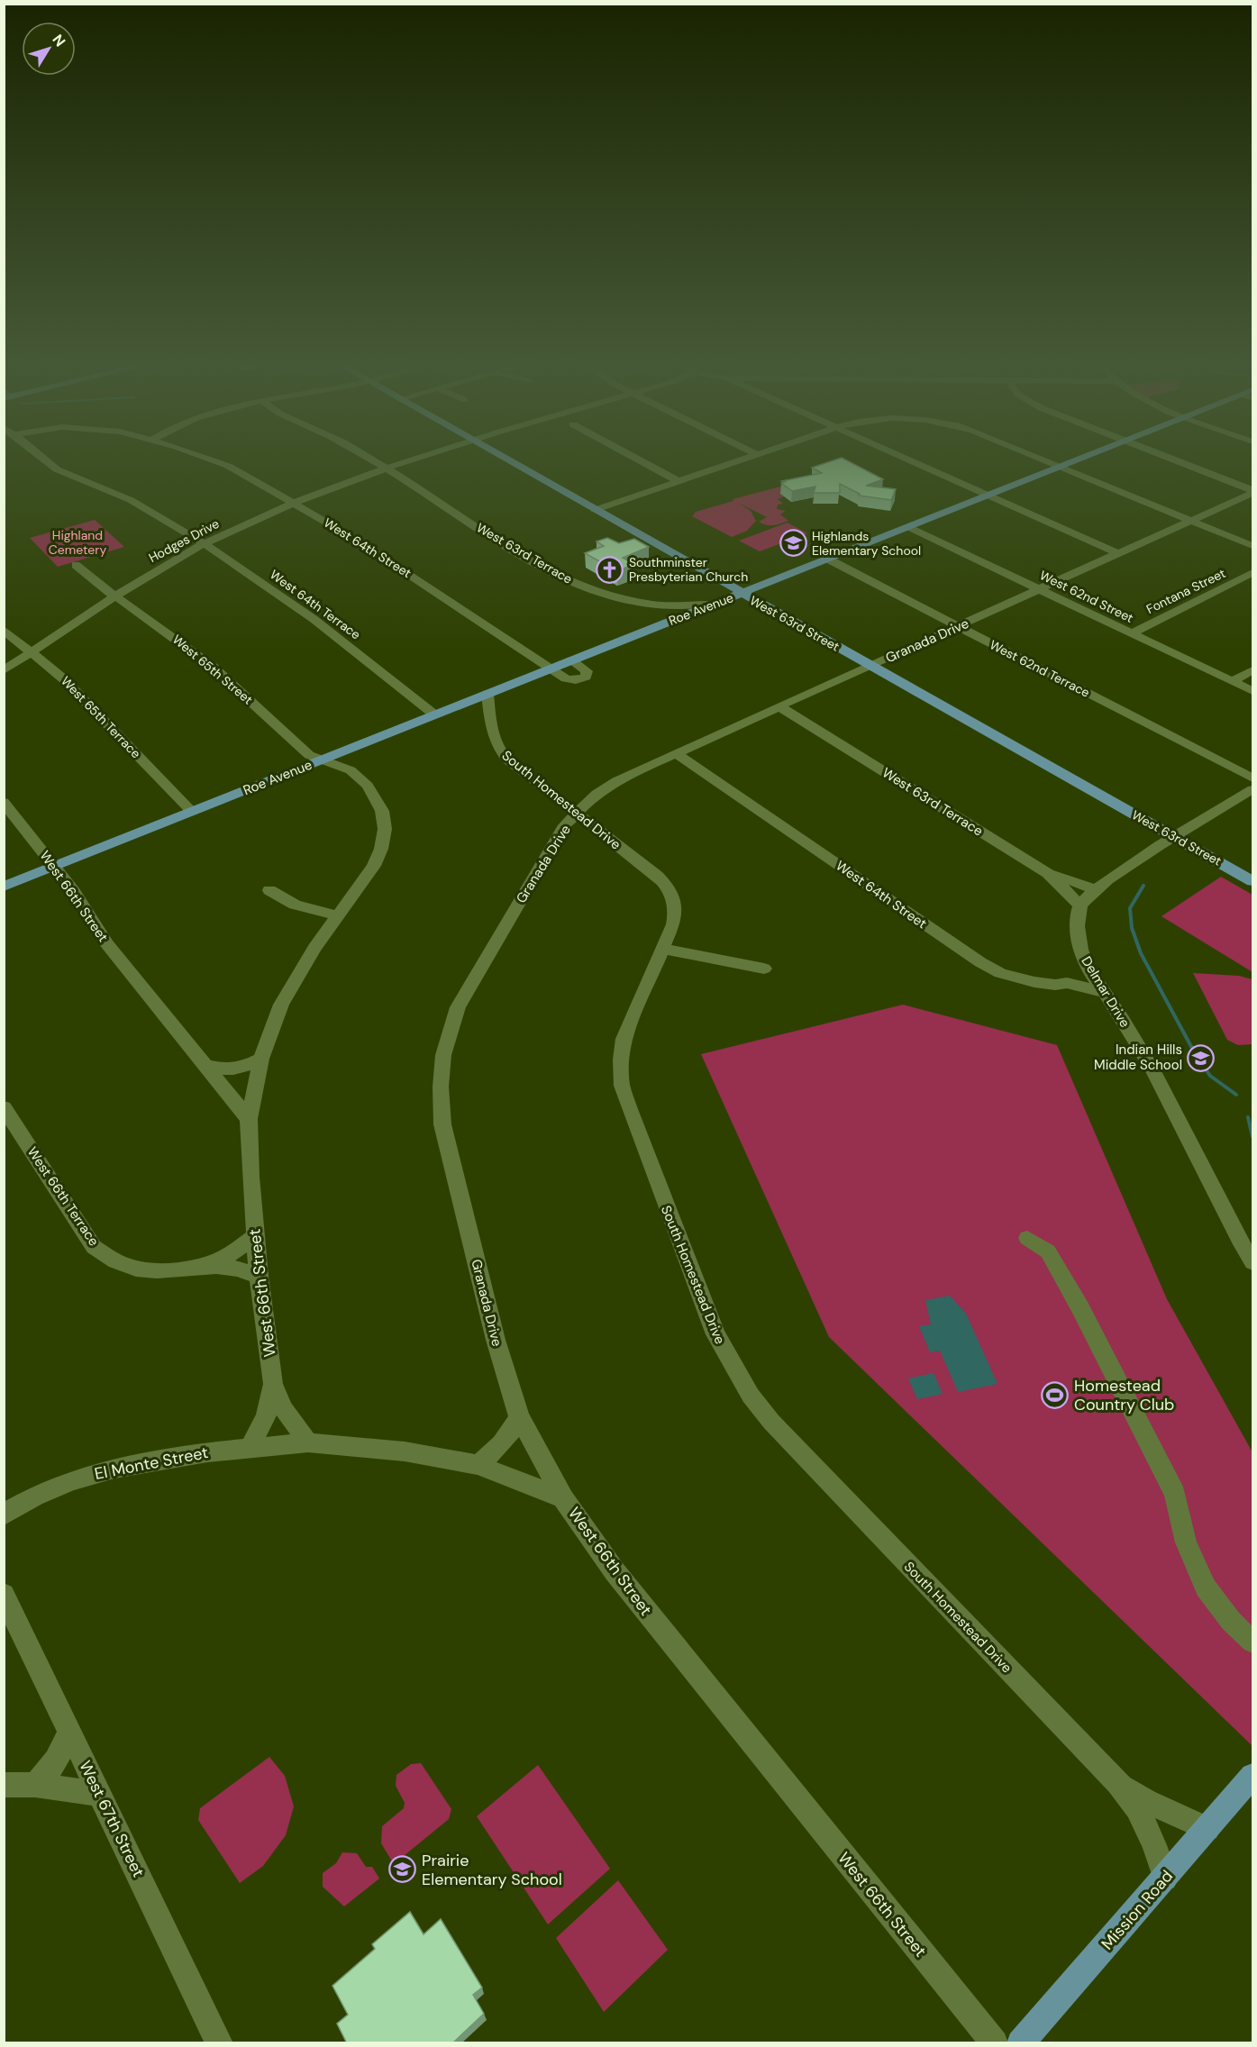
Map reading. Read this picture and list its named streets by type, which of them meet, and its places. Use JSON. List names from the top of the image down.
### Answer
{
  "streets": {
    "main road": ["Roe Avenue", "West 63rd Street", "Mission Road"],
    "street": [
      "Hodges Drive",
      "West 64th Street",
      "West 63rd Terrace",
      "Fontana Street",
      "West 62nd Street",
      "West 64th Terrace",
      "Granada Drive",
      "West 62nd Terrace",
      "West 65th Street",
      "West 65th Terrace",
      "South Homestead Drive",
      "West 66th Street",
      "Delmar Drive",
      "West 66th Terrace",
      "El Monte Street",
      "West 67th Street"
    ]
  },
  "crossings": [
    ["Hodges Drive", "West 64th Street"],
    ["Hodges Drive", "West 63rd Terrace"],
    ["Hodges Drive", "West 64th Terrace"],
    ["Hodges Drive", "West 65th Street"],
    ["Hodges Drive", "West 65th Terrace"],
    ["West 64th Street", "Roe Avenue"],
    ["West 64th Street", "Granada Drive"],
    ["West 64th Street", "Delmar Drive"],
    ["West 63rd Terrace", "Roe Avenue"],
    ["West 63rd Terrace", "Granada Drive"],
    ["West 63rd Terrace", "Delmar Drive"],
    ["Fontana Street", "West 62nd Street"],
    ["West 62nd Street", "Roe Avenue"],
    ["West 62nd Street", "Granada Drive"],
    ["West 64th Terrace", "Roe Avenue"],
    ["Roe Avenue", "West 63rd Street"],
    ["Roe Avenue", "West 62nd Terrace"],
    ["Roe Avenue", "West 65th Street"],
    ["Roe Avenue", "West 65th Terrace"],
    ["Roe Avenue", "South Homestead Drive"],
    ["Roe Avenue", "West 66th Street"],
    ["West 63rd Street", "Granada Drive"],
    ["Granada Drive", "West 62nd Terrace"],
    ["Granada Drive", "South Homestead Drive"],
    ["Granada Drive", "West 66th Street"],
    ["West 65th Street", "West 66th Street"],
    ["South Homestead Drive", "Mission Road"],
    ["West 66th Street", "West 66th Terrace"],
    ["West 66th Street", "El Monte Street"]
  ],
  "parks": ["Highland Cemetery"],
  "places": {
    "school or university": ["Highlands Elementary School", "Indian Hills Middle School", "Prairie Elementary School"],
    "church": ["Southminster Presbyterian Church"],
    "sports": ["Homestead Country Club"]
  },
  "north": "top right"
}
